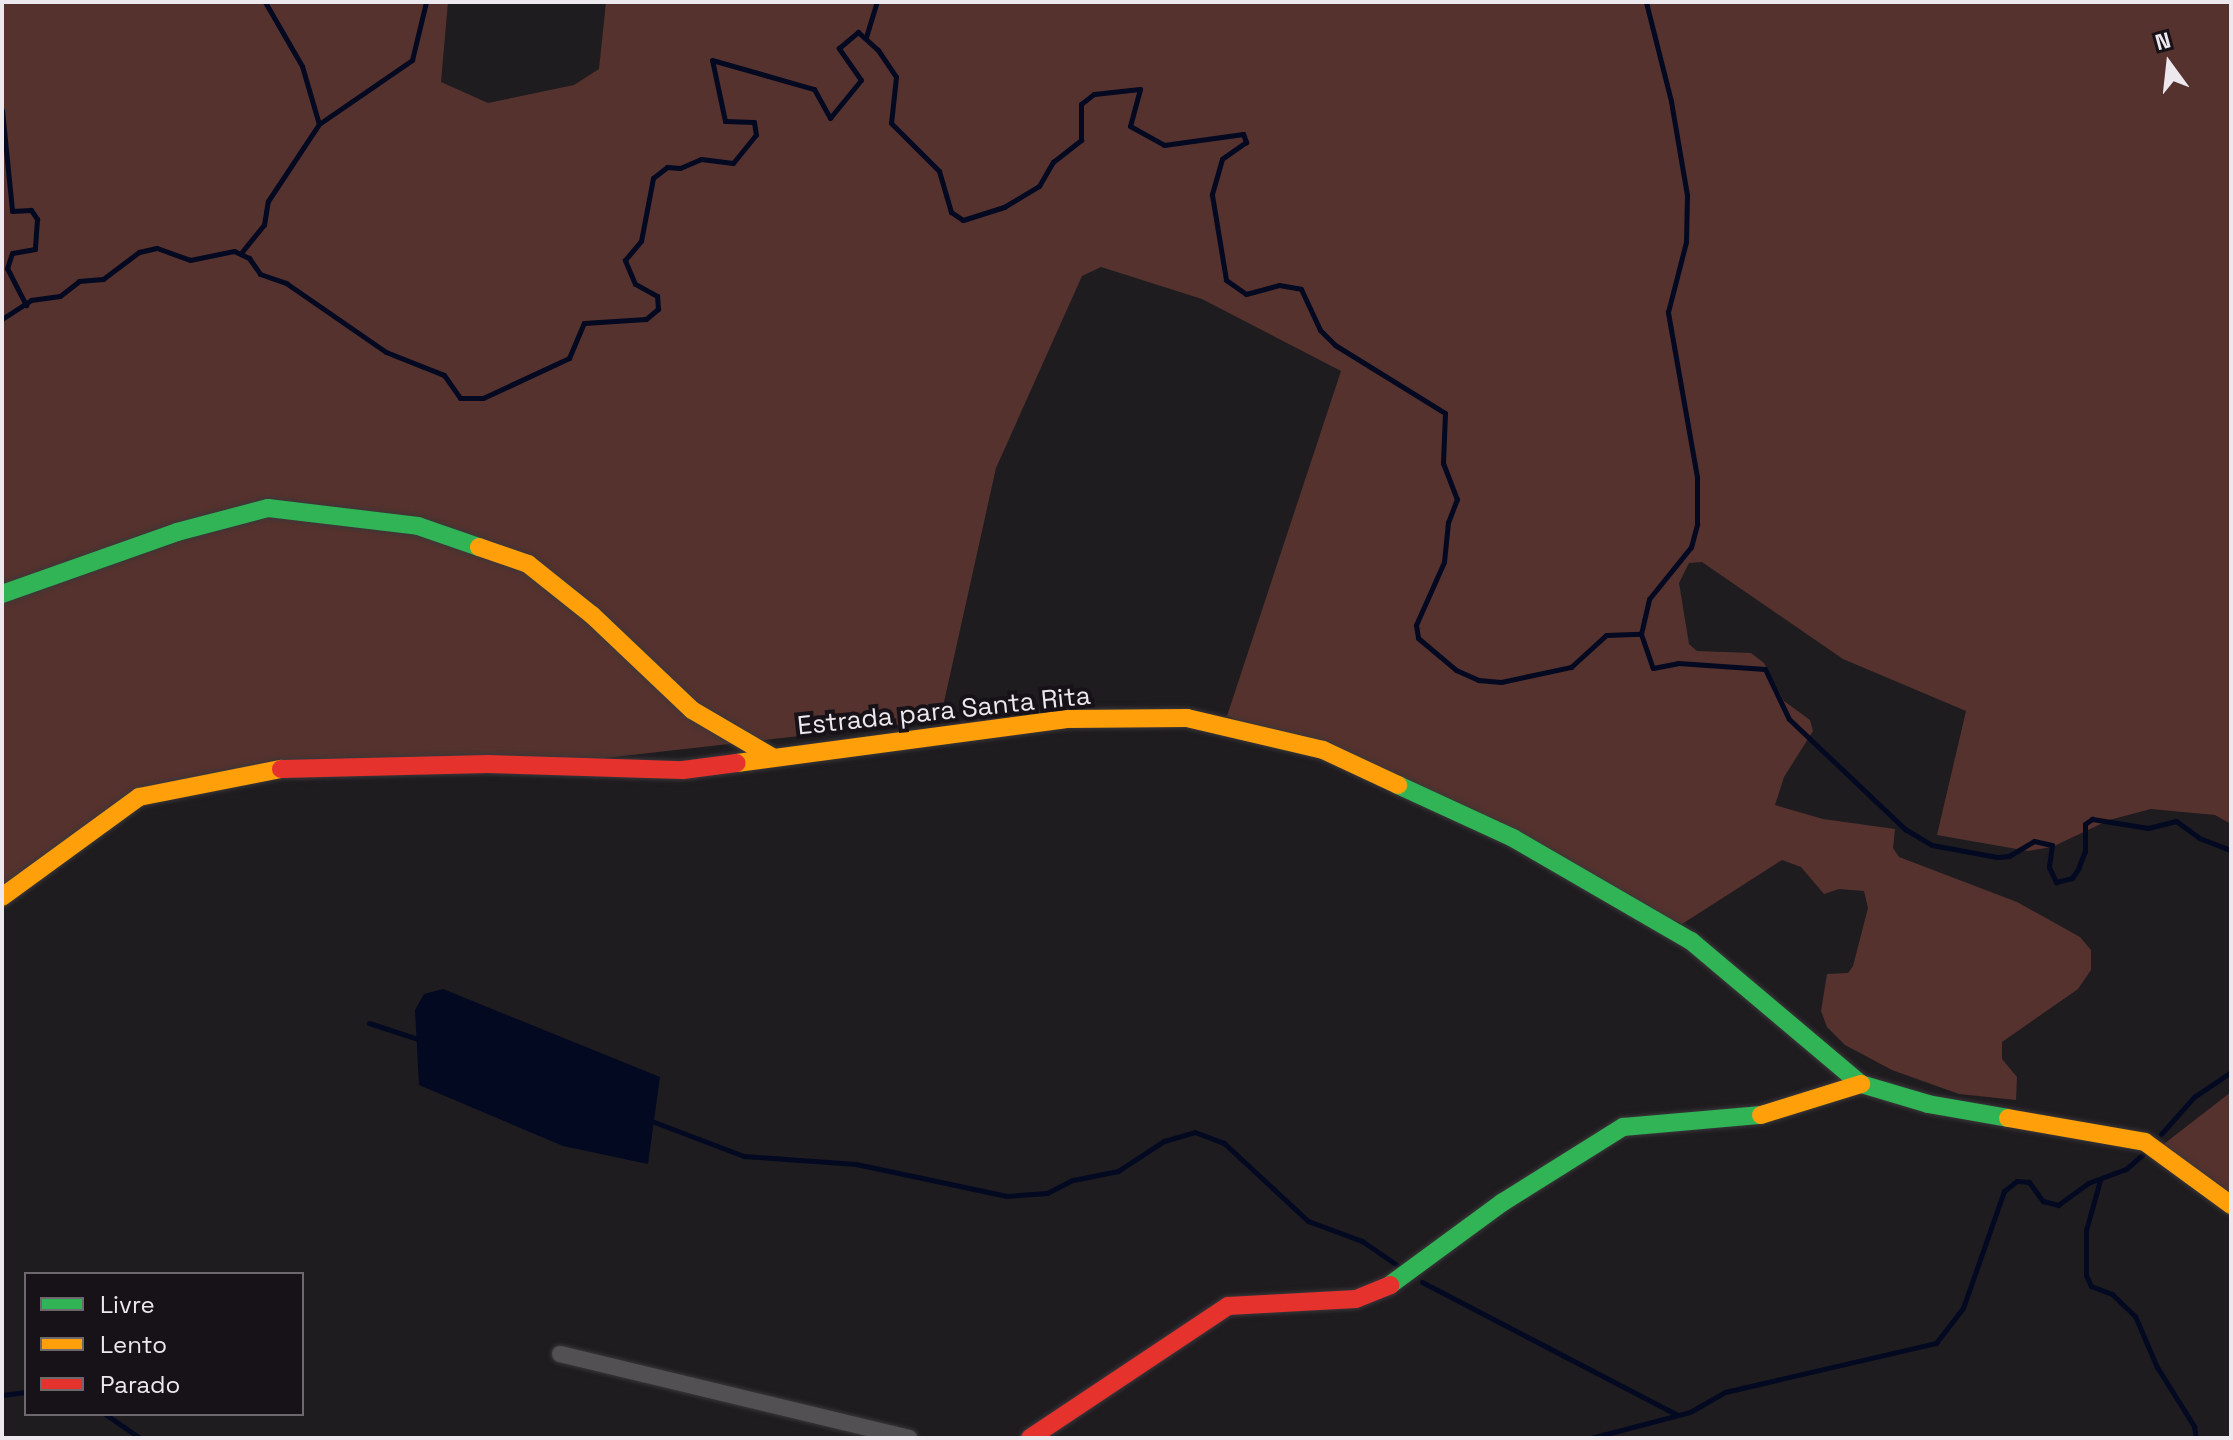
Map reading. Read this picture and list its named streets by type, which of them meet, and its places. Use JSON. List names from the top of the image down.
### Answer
{
  "streets": {
    "main road": ["Estrada para Santa Rita"]
  },
  "legend": ["Livre", "Lento", "Parado"],
  "north": "top"
}
